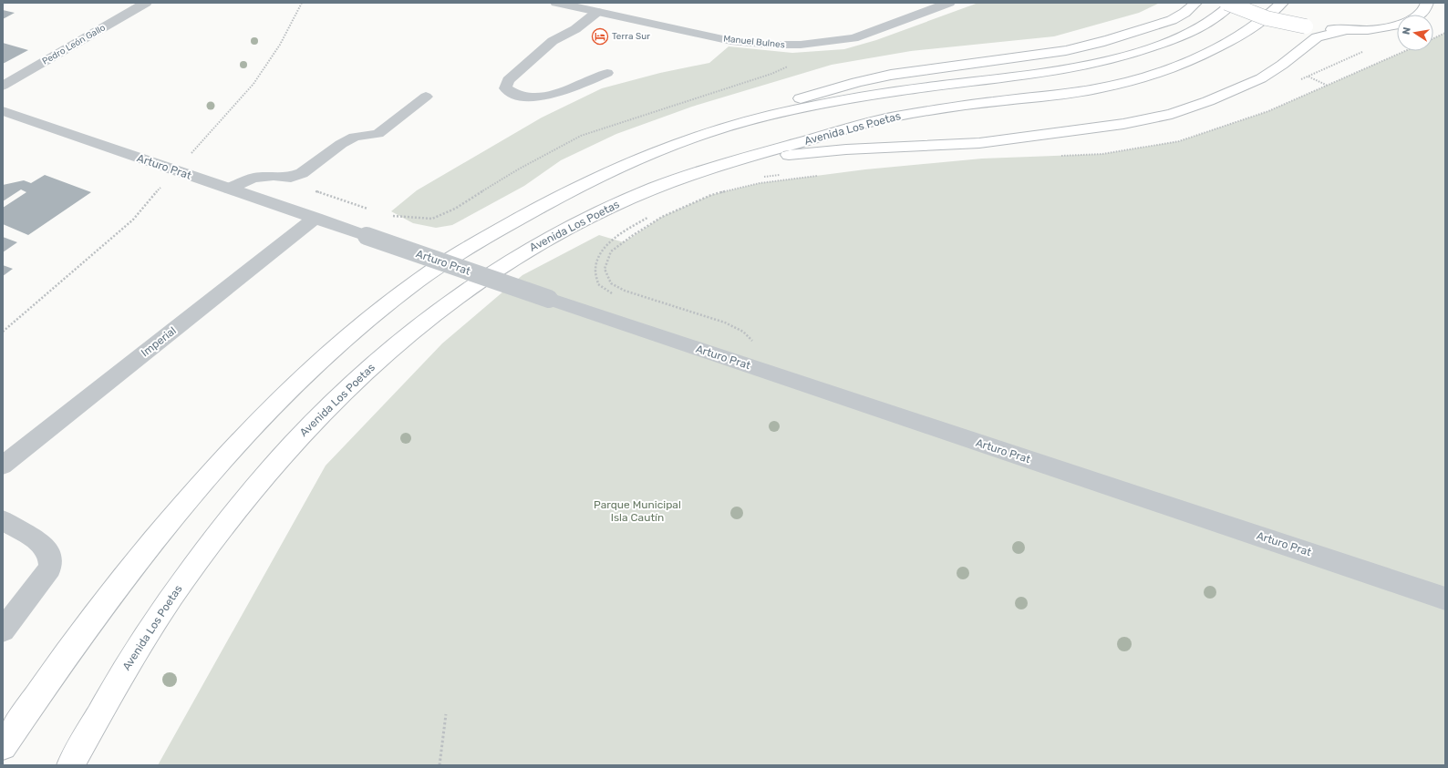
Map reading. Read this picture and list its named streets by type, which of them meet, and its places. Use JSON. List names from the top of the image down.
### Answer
{
  "streets": {
    "main road": ["Avenida Los Poetas"],
    "street": [
      "Manuel Bulnes",
      "Pedro León Gallo",
      "Arturo Prat",
      "Imperial"
    ]
  },
  "crossings": [
    ["Arturo Prat", "Imperial"]
  ],
  "parks": ["Parque Municipal Isla Cautín"],
  "places": {
    "hotel": ["Terra Sur"]
  },
  "north": "left"
}
